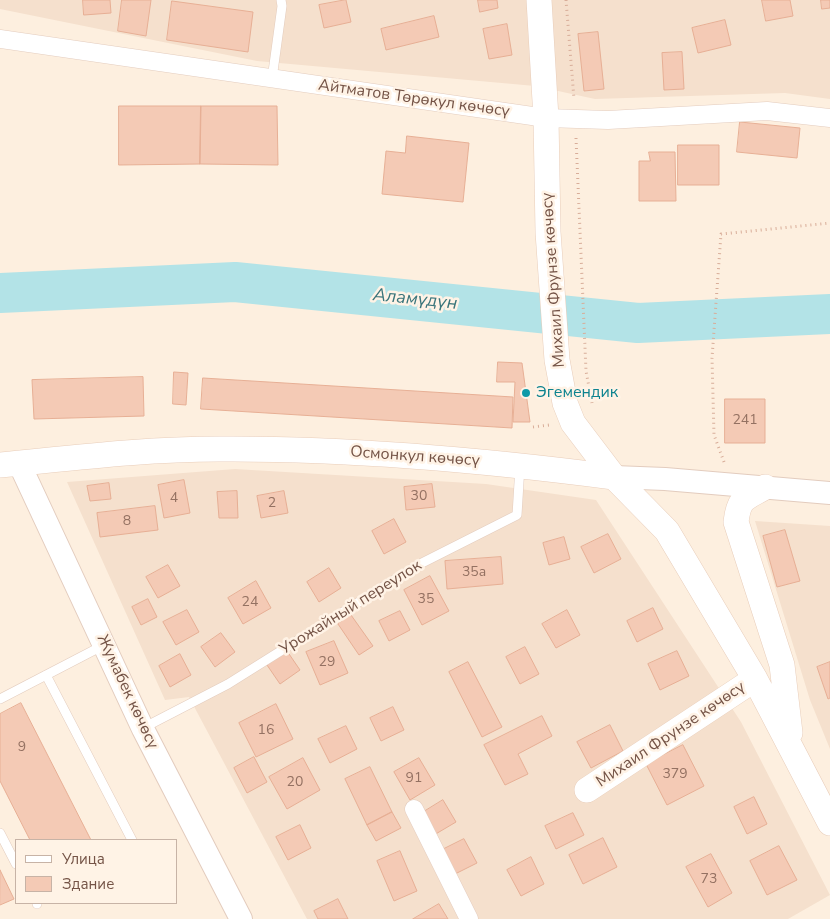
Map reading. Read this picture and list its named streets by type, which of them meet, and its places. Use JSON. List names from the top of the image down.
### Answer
{
  "streets": {
    "main road": ["Михаил Фрунзе көчөсү", "Осмонкул көчөсү"],
    "street": ["Айтматов Төрөкул көчөсү", "Жумабек көчөсү"],
    "lane": ["Урожайный переулок"]
  },
  "crossings": [
    ["Айтматов Төрөкул көчөсү", "Михаил Фрунзе көчөсү"],
    ["Михаил Фрунзе көчөсү", "Осмонкул көчөсү"],
    ["Осмонкул көчөсү", "Урожайный переулок"],
    ["Осмонкул көчөсү", "Жумабек көчөсү"],
    ["Урожайный переулок", "Жумабек көчөсү"]
  ],
  "water": ["Аламүдүн"],
  "places": ["Эгемендик"],
  "house_numbers": [
    "241",
    "30",
    "4",
    "2",
    "8",
    "35a",
    "35",
    "24",
    "29",
    "16",
    "9",
    "379",
    "91",
    "20",
    "73"
  ],
  "legend": ["Улица", "Здание"]
}
